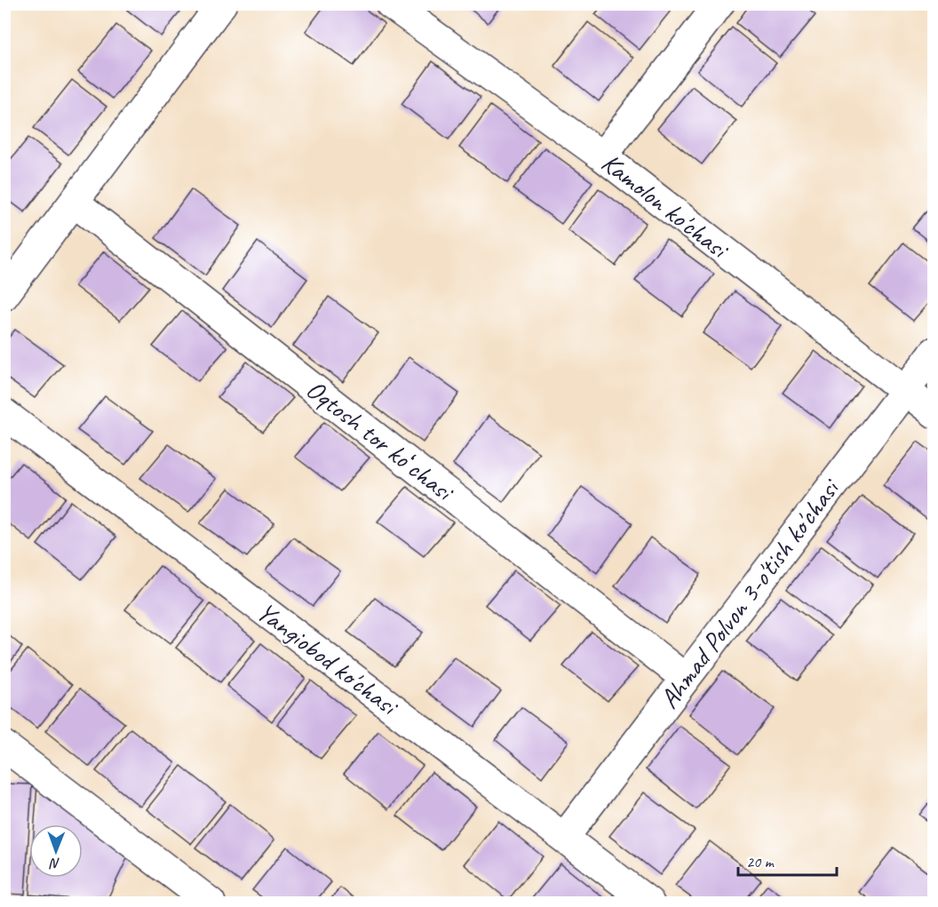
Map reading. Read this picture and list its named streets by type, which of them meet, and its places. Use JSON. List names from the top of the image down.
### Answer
{
  "streets": {
    "street": [
      "Kamolon ko'chasi",
      "Oqtosh tor koʻchasi",
      "Ahmad Polvon 3-o'tish ko'chasi",
      "Yangiobod ko'chasi"
    ]
  },
  "crossings": [
    ["Kamolon ko'chasi", "Ahmad Polvon 3-o'tish ko'chasi"],
    ["Oqtosh tor koʻchasi", "Ahmad Polvon 3-o'tish ko'chasi"],
    ["Ahmad Polvon 3-o'tish ko'chasi", "Yangiobod ko'chasi"]
  ],
  "scale_bar": "20 m",
  "north": "bottom"
}
